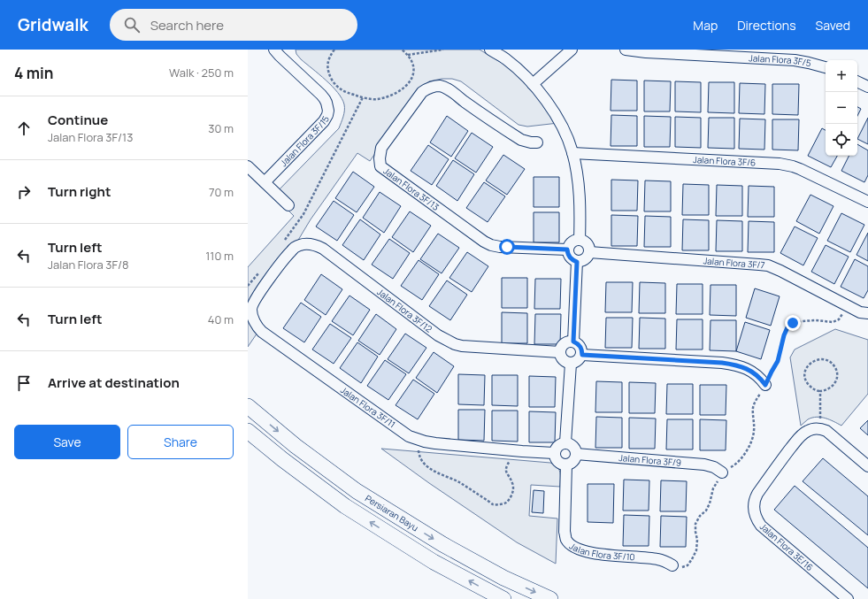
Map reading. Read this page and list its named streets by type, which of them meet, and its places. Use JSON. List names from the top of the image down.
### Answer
{
  "streets": {
    "main road": ["Persiaran Bayu"],
    "street": [
      "Jalan Flora 3F/5",
      "Jalan Flora 3F/15",
      "Jalan Flora 3F/6",
      "Jalan Flora 3F/13",
      "Jalan Flora 3F/7",
      "Jalan Flora 3F/12",
      "Jalan Flora 3F/11",
      "Jalan Flora 3F/9",
      "Jalan Flora 3E/16",
      "Jalan Flora 3F/10"
    ]
  },
  "crossings": [
    ["Jalan Flora 3F/13", "Jalan Flora 3F/7"],
    ["Jalan Flora 3F/12", "Jalan Flora 3F/11"],
    ["Jalan Flora 3F/11", "Jalan Flora 3F/9"],
    ["Jalan Flora 3F/11", "Jalan Flora 3F/10"],
    ["Jalan Flora 3F/9", "Jalan Flora 3F/10"]
  ],
  "page": {
    "header": "Gridwalk",
    "search": "Search here",
    "nav": ["Map", "Directions", "Saved"],
    "heading": ["4 min", "Walk · 250 m"],
    "map_buttons": ["+", "−"],
    "list": [
      ["Continue", "Jalan Flora 3F/13", "30 m"],
      ["Turn right", "70 m"],
      ["Turn left", "Jalan Flora 3F/8", "110 m"],
      ["Turn left", "40 m"],
      "Arrive at destination"
    ],
    "buttons": ["Save", "Share"]
  }
}
